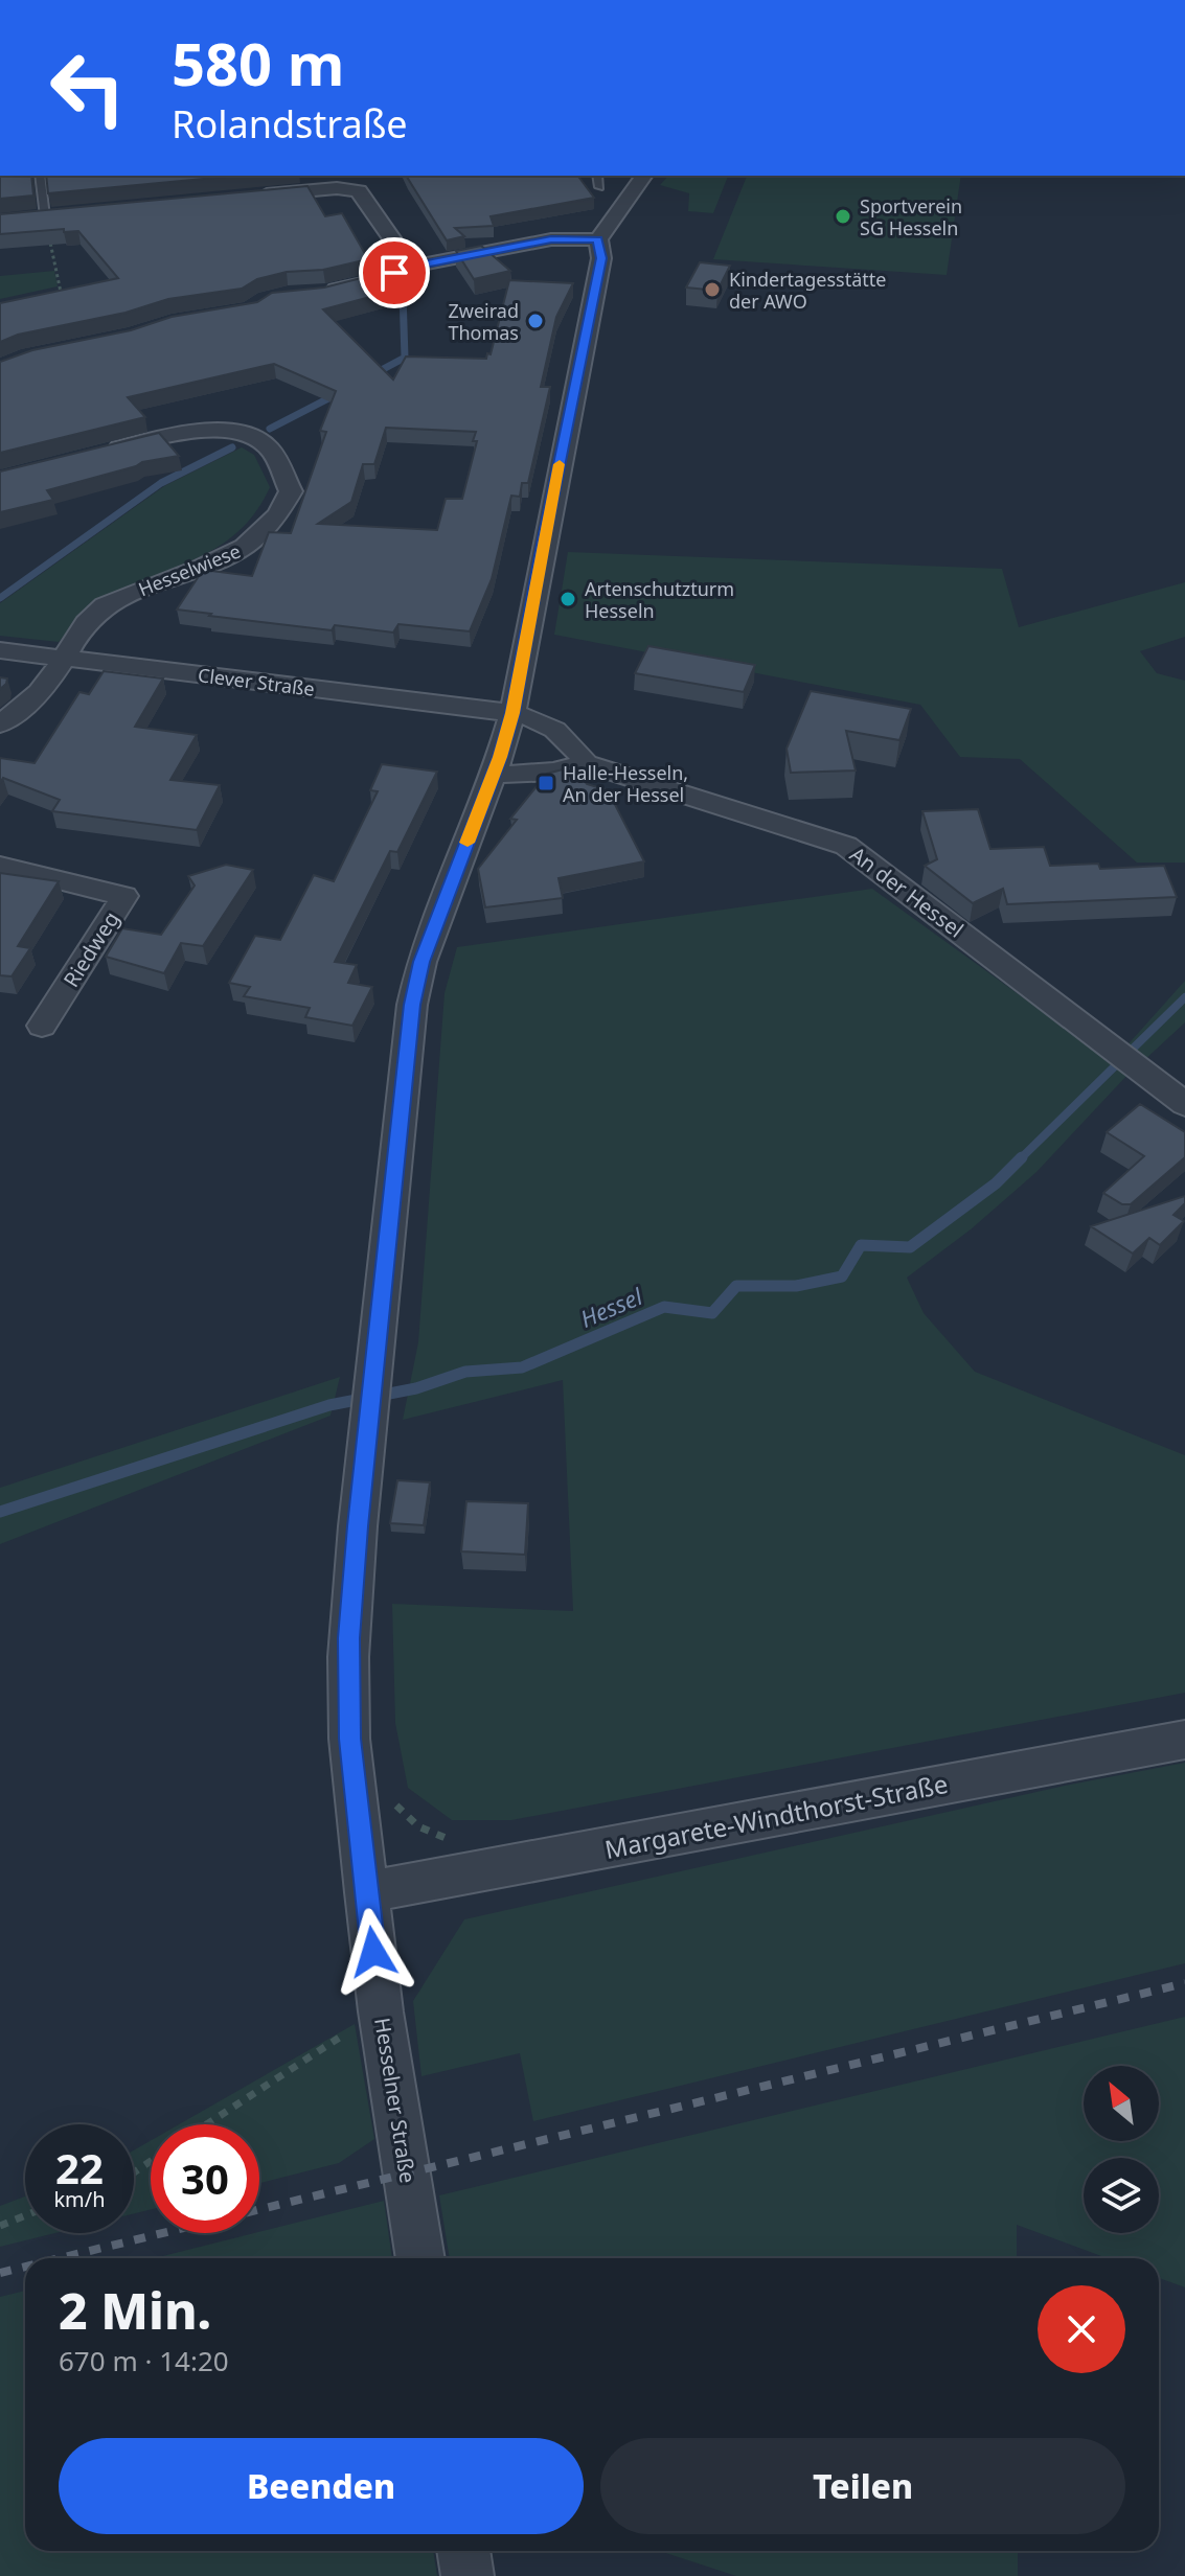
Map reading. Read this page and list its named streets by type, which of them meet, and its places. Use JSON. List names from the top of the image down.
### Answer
{
  "streets": {
    "street": [
      "Hesselwiese",
      "Clever Straße",
      "An der Hessel",
      "Riedweg",
      "Margarete-Windthorst-Straße",
      "Hesselner Straße"
    ]
  },
  "crossings": [
    ["Hesselwiese", "Clever Straße"],
    ["Clever Straße", "Hesselner Straße"],
    ["An der Hessel", "Hesselner Straße"],
    ["Margarete-Windthorst-Straße", "Hesselner Straße"]
  ],
  "water": ["Hessel"],
  "places": {
    "other": [
      "Sportverein SG Hesseln",
      "Kindertagesstätte der AWO",
      "Zweirad Thomas",
      "Artenschutzturm Hesseln"
    ],
    "transit": ["Halle-Hesseln, An der Hessel"]
  },
  "north": "top left",
  "page": {
    "turn": ["580 m", "Rolandstraße"],
    "speed": "22 km/h",
    "limit": "30",
    "heading": ["2 Min.", "670 m · 14:20"],
    "buttons": ["Beenden", "Teilen"]
  }
}
